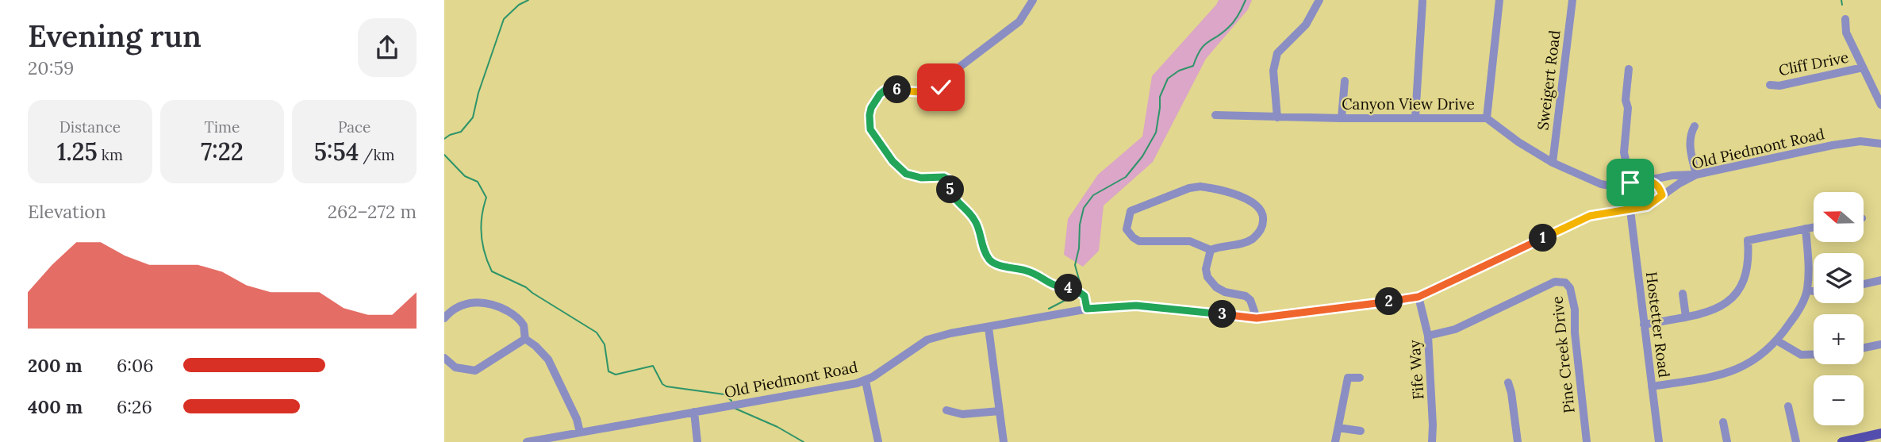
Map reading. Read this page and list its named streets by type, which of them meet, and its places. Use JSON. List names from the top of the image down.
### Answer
{
  "streets": {
    "street": [
      "Cliff Drive",
      "Sweigert Road",
      "Canyon View Drive",
      "Old Piedmont Road",
      "Hostetter Road",
      "Pine Creek Drive",
      "Fife Way"
    ]
  },
  "crossings": [
    ["Sweigert Road", "Canyon View Drive"],
    ["Canyon View Drive", "Old Piedmont Road"],
    ["Old Piedmont Road", "Hostetter Road"],
    ["Old Piedmont Road", "Fife Way"],
    ["Pine Creek Drive", "Fife Way"]
  ],
  "north": "left",
  "page": {
    "heading": ["Evening run", "20:59"],
    "pins": [
      "6",
      "5",
      "1",
      "4",
      "2",
      "3"
    ],
    "stats": [
      ["Distance", "1.25 km"],
      ["Time", "7:22"],
      ["Pace", "5:54 /km"]
    ],
    "chart": ["Elevation", "262–272 m"],
    "map_buttons": ["+", "−"],
    "list": [
      {
        "name": "200 m",
        "note": "6:06"
      },
      {
        "name": "400 m",
        "note": "6:26"
      }
    ]
  }
}
